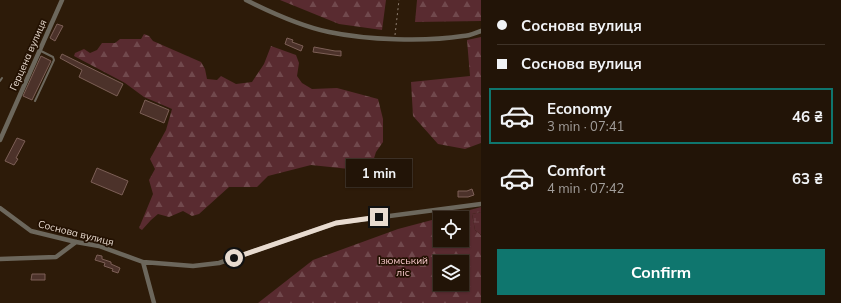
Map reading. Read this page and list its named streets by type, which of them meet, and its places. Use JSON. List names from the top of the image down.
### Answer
{
  "streets": {
    "street": ["Герцена вулиця", "Соснова вулиця"]
  },
  "parks": ["Ізюмський ліс"],
  "page": {
    "banner": ["Соснова вулиця", "Соснова вулиця"],
    "list": [
      {
        "name": "Economy",
        "note": "3 min · 07:41",
        "value": "46 ₴"
      },
      {
        "name": "Comfort",
        "note": "4 min · 07:42",
        "value": "63 ₴"
      }
    ],
    "bubble": "1 min",
    "buttons": "Confirm"
  }
}
